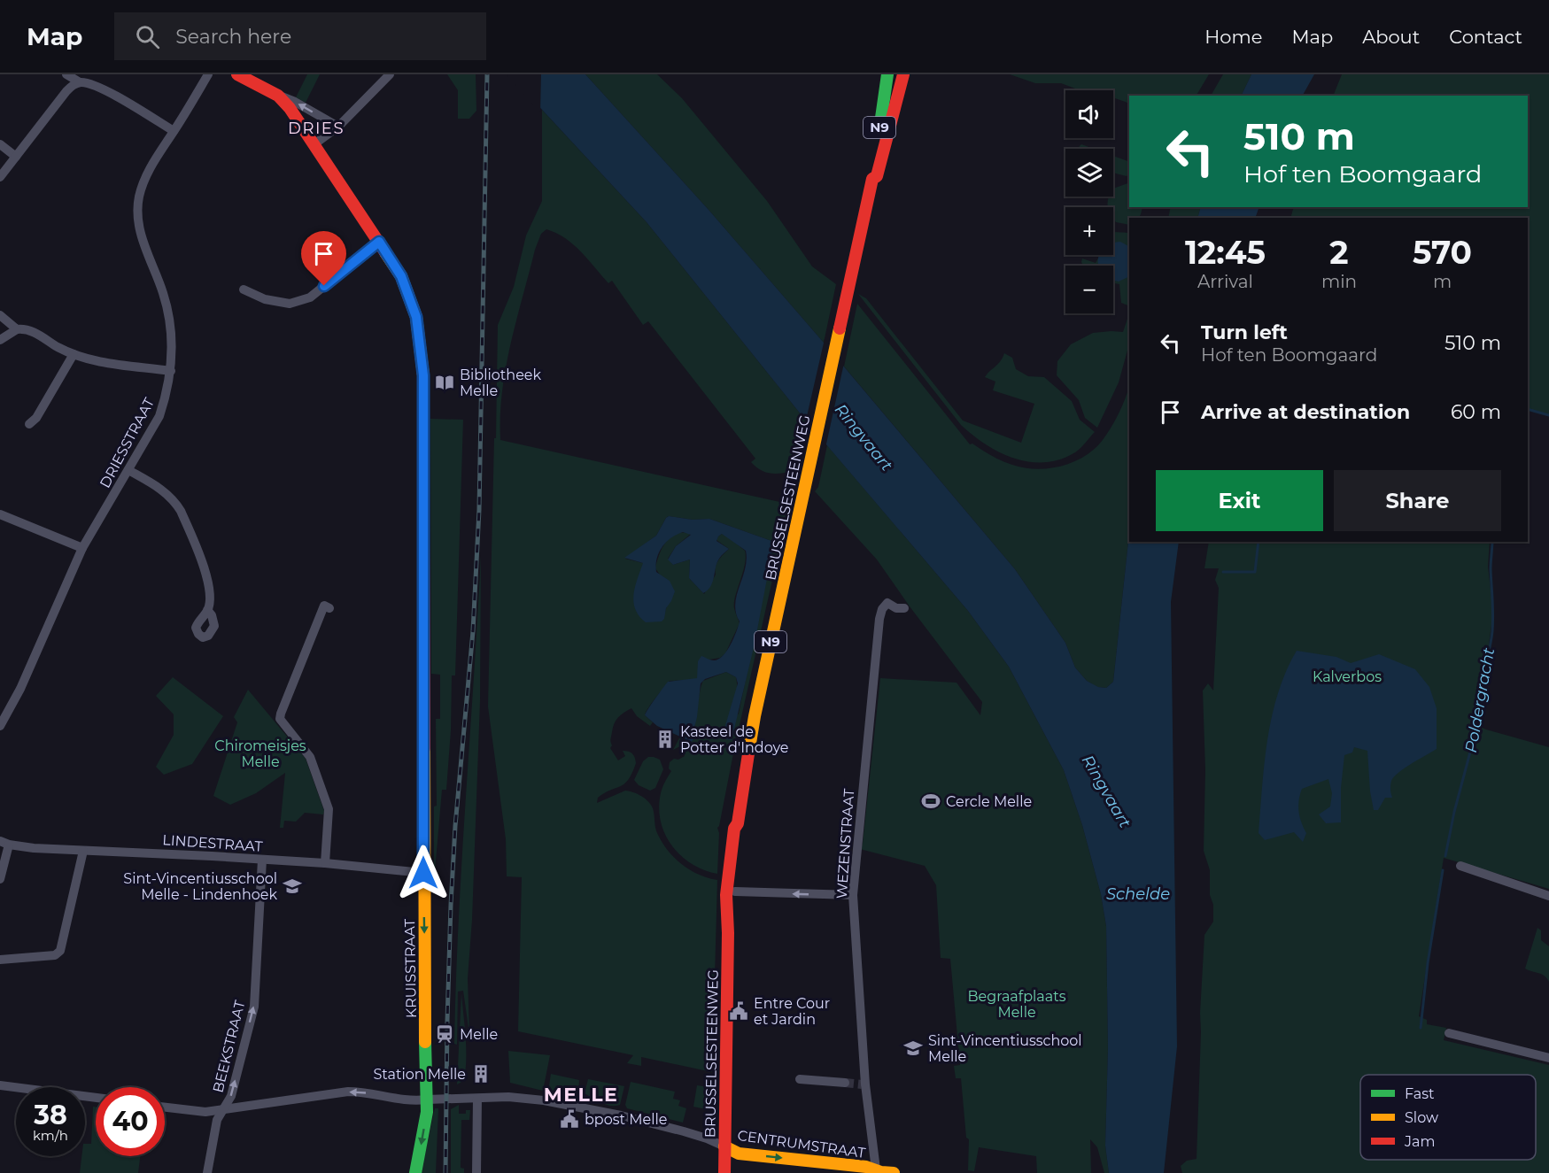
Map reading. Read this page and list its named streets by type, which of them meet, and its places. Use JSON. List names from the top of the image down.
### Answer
{
  "streets": {
    "main road": [
      "N9",
      "BRUSSELSESTEENWEG",
      "KRUISSTRAAT",
      "CENTRUMSTRAAT"
    ],
    "street": [
      "DRIESSTRAAT",
      "LINDESTRAAT",
      "WEZENSTRAAT",
      "BEEKSTRAAT"
    ]
  },
  "crossings": [
    ["BRUSSELSESTEENWEG", "CENTRUMSTRAAT"],
    ["LINDESTRAAT", "KRUISSTRAAT"],
    ["LINDESTRAAT", "BEEKSTRAAT"],
    ["WEZENSTRAAT", "CENTRUMSTRAAT"]
  ],
  "one_way": ["BEEKSTRAAT", "CENTRUMSTRAAT"],
  "districts": ["DRIES", "MELLE"],
  "water": ["Ringvaart", "Poldergracht", "Schelde"],
  "parks": ["Kalverbos", "Chiromeisjes Melle", "Begraafplaats Melle"],
  "places": {
    "library": ["Bibliotheek Melle"],
    "building": ["Kasteel de Potter d'Indoye", "Station Melle"],
    "sports": ["Cercle Melle"],
    "school or university": ["Sint-Vincentiusschool Melle - Lindenhoek", "Sint-Vincentiusschool Melle"],
    "public building": ["Entre Cour et Jardin", "bpost Melle"],
    "station": ["Melle"]
  },
  "legend": ["Fast", "Slow", "Jam"],
  "page": {
    "header": "Map",
    "search": "Search here",
    "nav": [
      "Home",
      "Map",
      "About",
      "Contact"
    ],
    "map_buttons": ["+", "−"],
    "turn": ["510 m", "Hof ten Boomgaard"],
    "eta": [
      "12:45",
      "Arrival",
      "2",
      "min",
      "570",
      "m"
    ],
    "list": [
      {
        "name": "Turn left",
        "note": "Hof ten Boomgaard",
        "value": "510 m"
      },
      {
        "name": "Arrive at destination",
        "value": "60 m"
      }
    ],
    "buttons": ["Exit", "Share"],
    "speed": "38 km/h",
    "limit": "40"
  }
}
